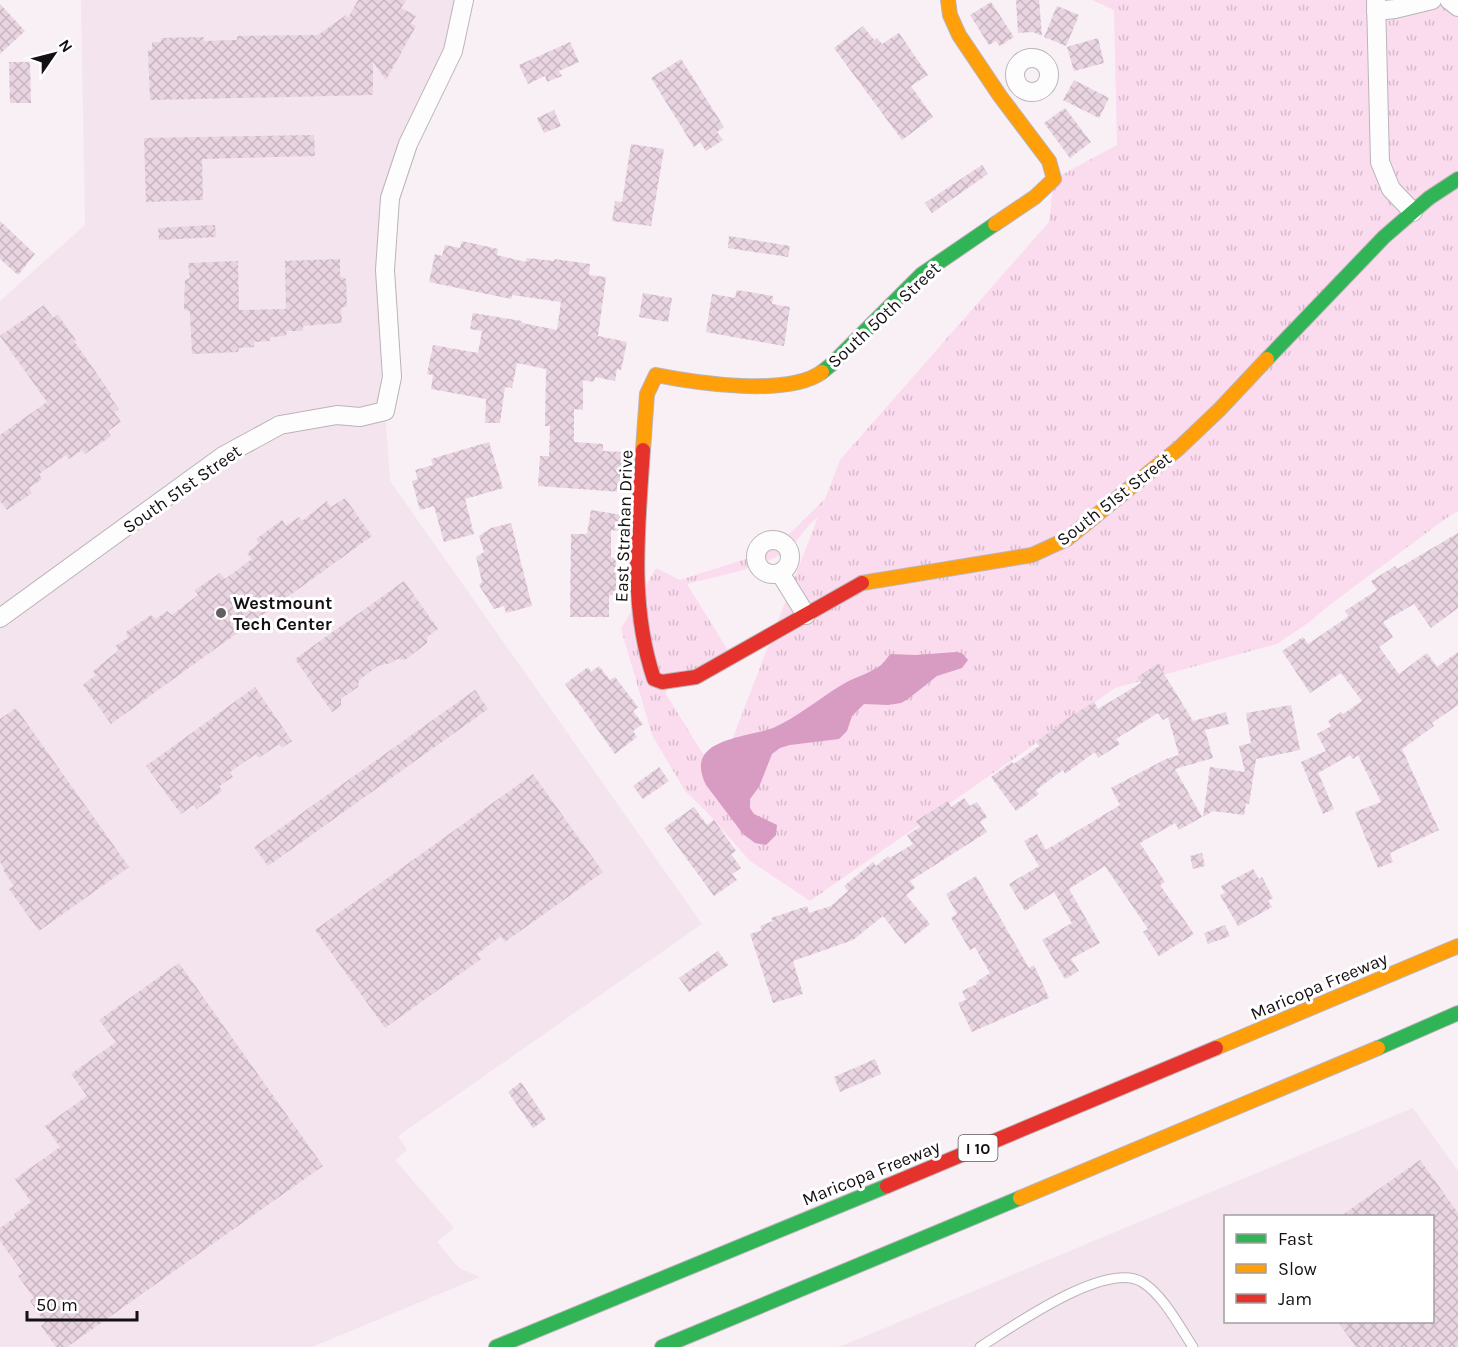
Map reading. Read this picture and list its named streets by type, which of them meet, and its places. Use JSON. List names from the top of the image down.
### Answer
{
  "streets": {
    "main road": [
      "South 50th Street",
      "South 51st Street",
      "East Strahan Drive",
      "Maricopa Freeway",
      "I 10"
    ]
  },
  "crossings": [
    ["South 50th Street", "East Strahan Drive"],
    ["South 51st Street", "East Strahan Drive"]
  ],
  "places": ["Westmount Tech Center"],
  "legend": ["Fast", "Slow", "Jam"],
  "scale_bar": "50 m",
  "north": "top right"
}
